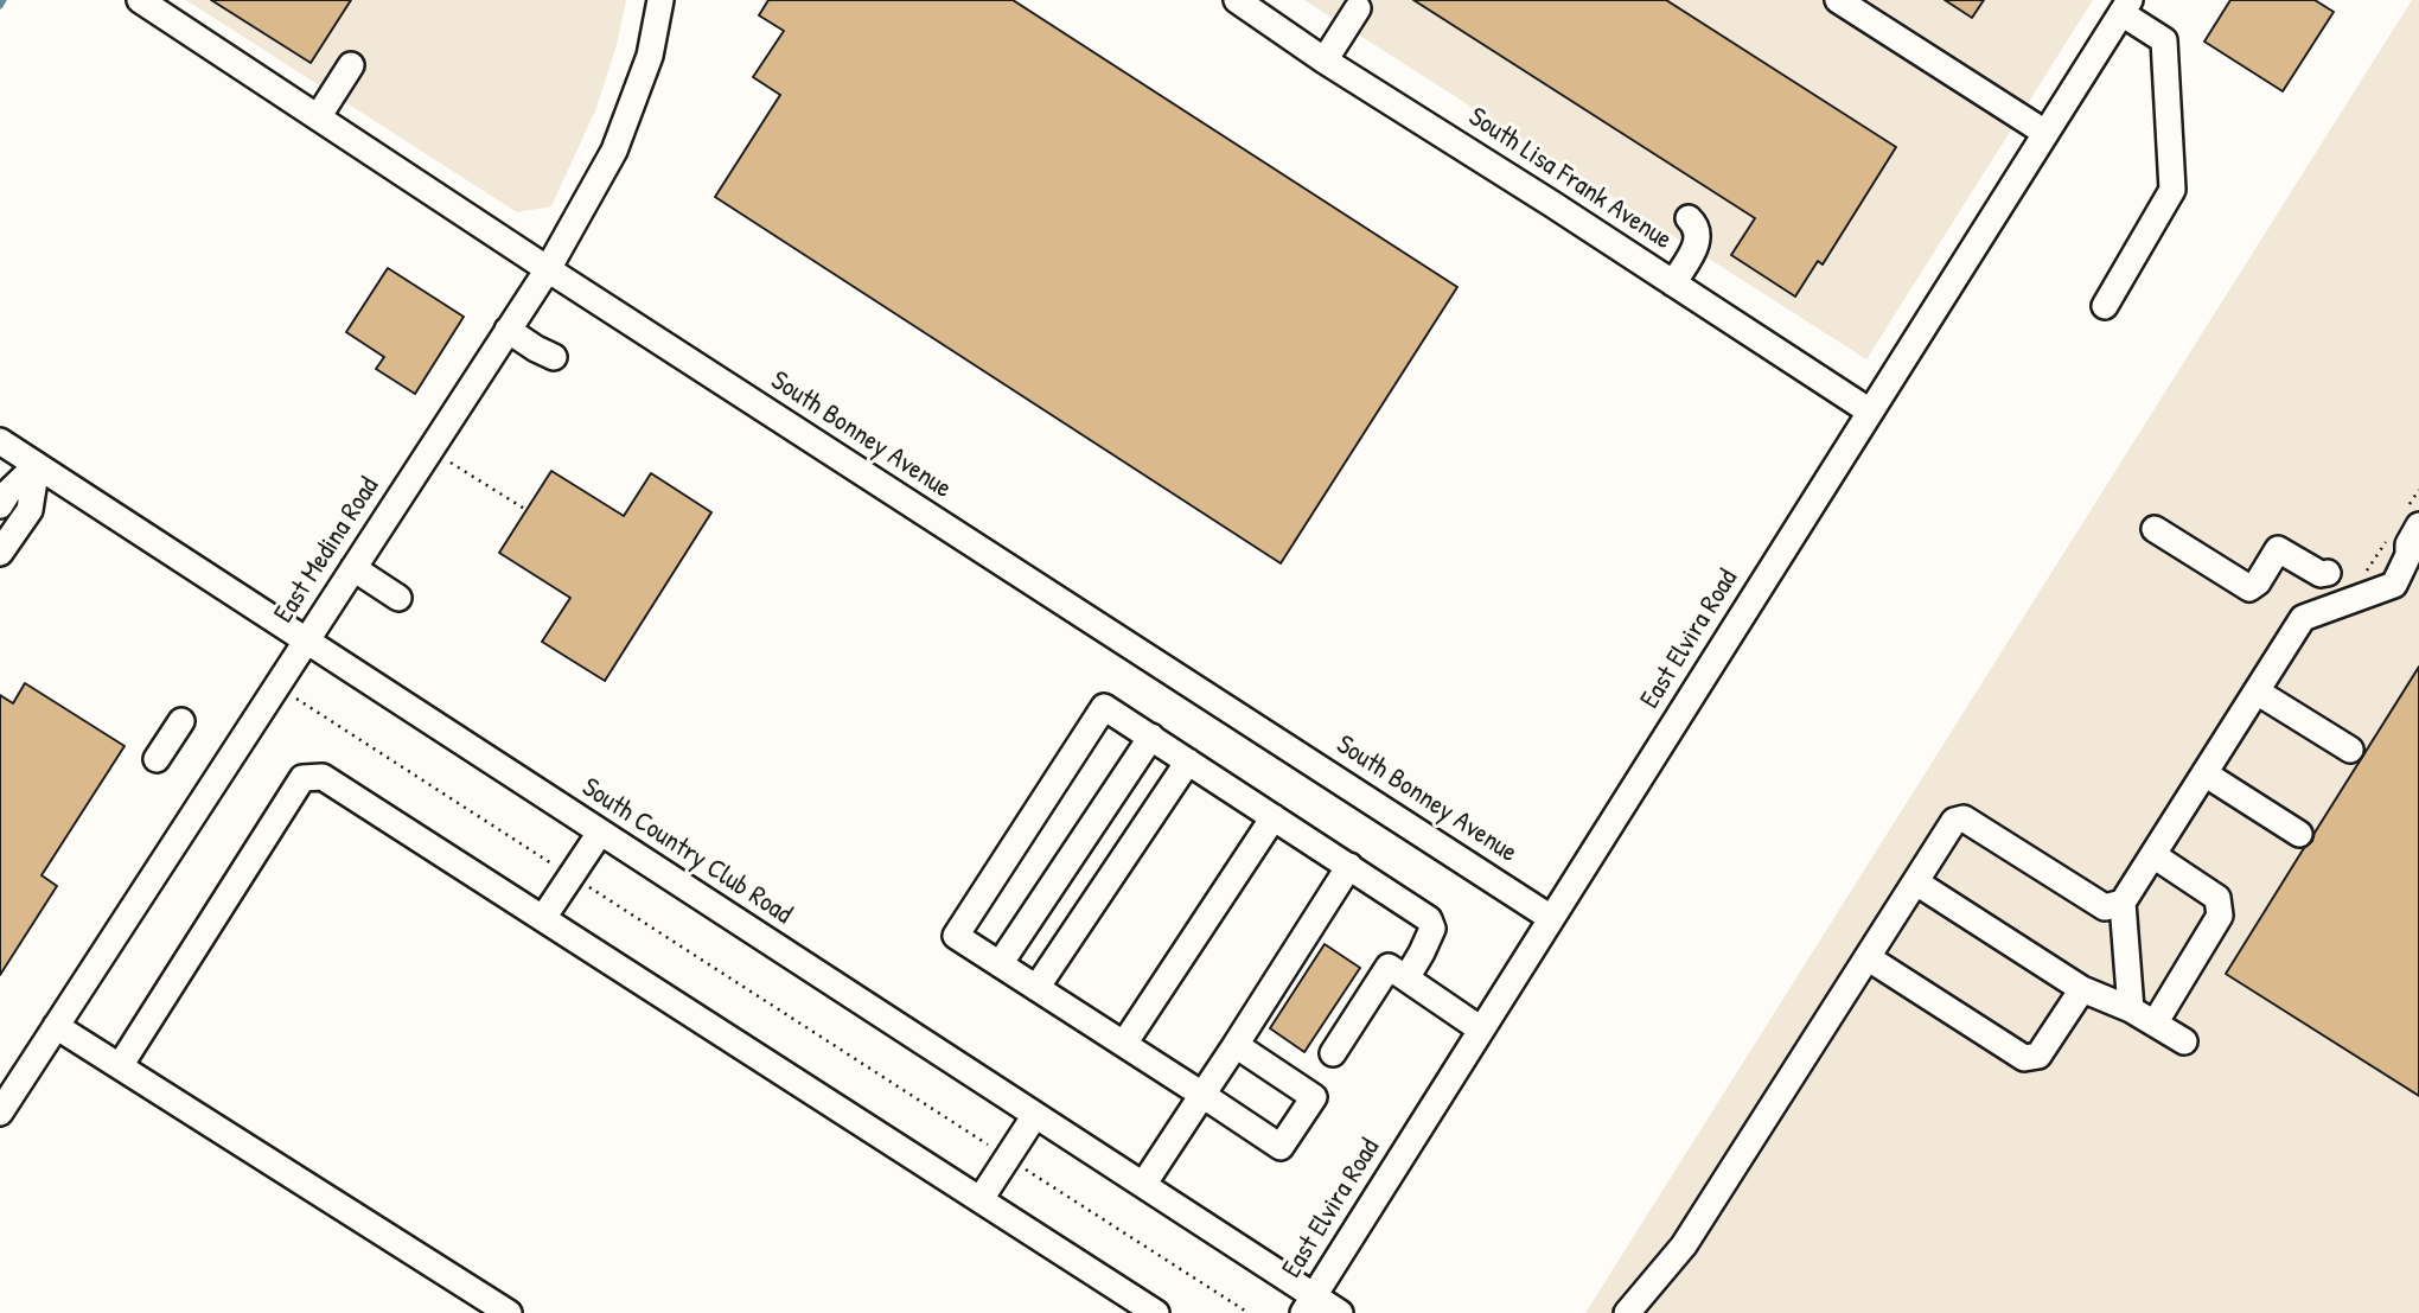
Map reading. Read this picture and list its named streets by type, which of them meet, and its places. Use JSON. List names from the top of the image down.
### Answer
{
  "streets": {
    "street": [
      "South Lisa Frank Avenue",
      "South Bonney Avenue",
      "East Medina Road",
      "East Elvira Road",
      "South Country Club Road"
    ]
  },
  "crossings": [
    ["South Lisa Frank Avenue", "East Elvira Road"],
    ["South Bonney Avenue", "East Medina Road"],
    ["South Bonney Avenue", "East Elvira Road"],
    ["East Medina Road", "South Country Club Road"],
    ["East Elvira Road", "South Country Club Road"]
  ]
}
